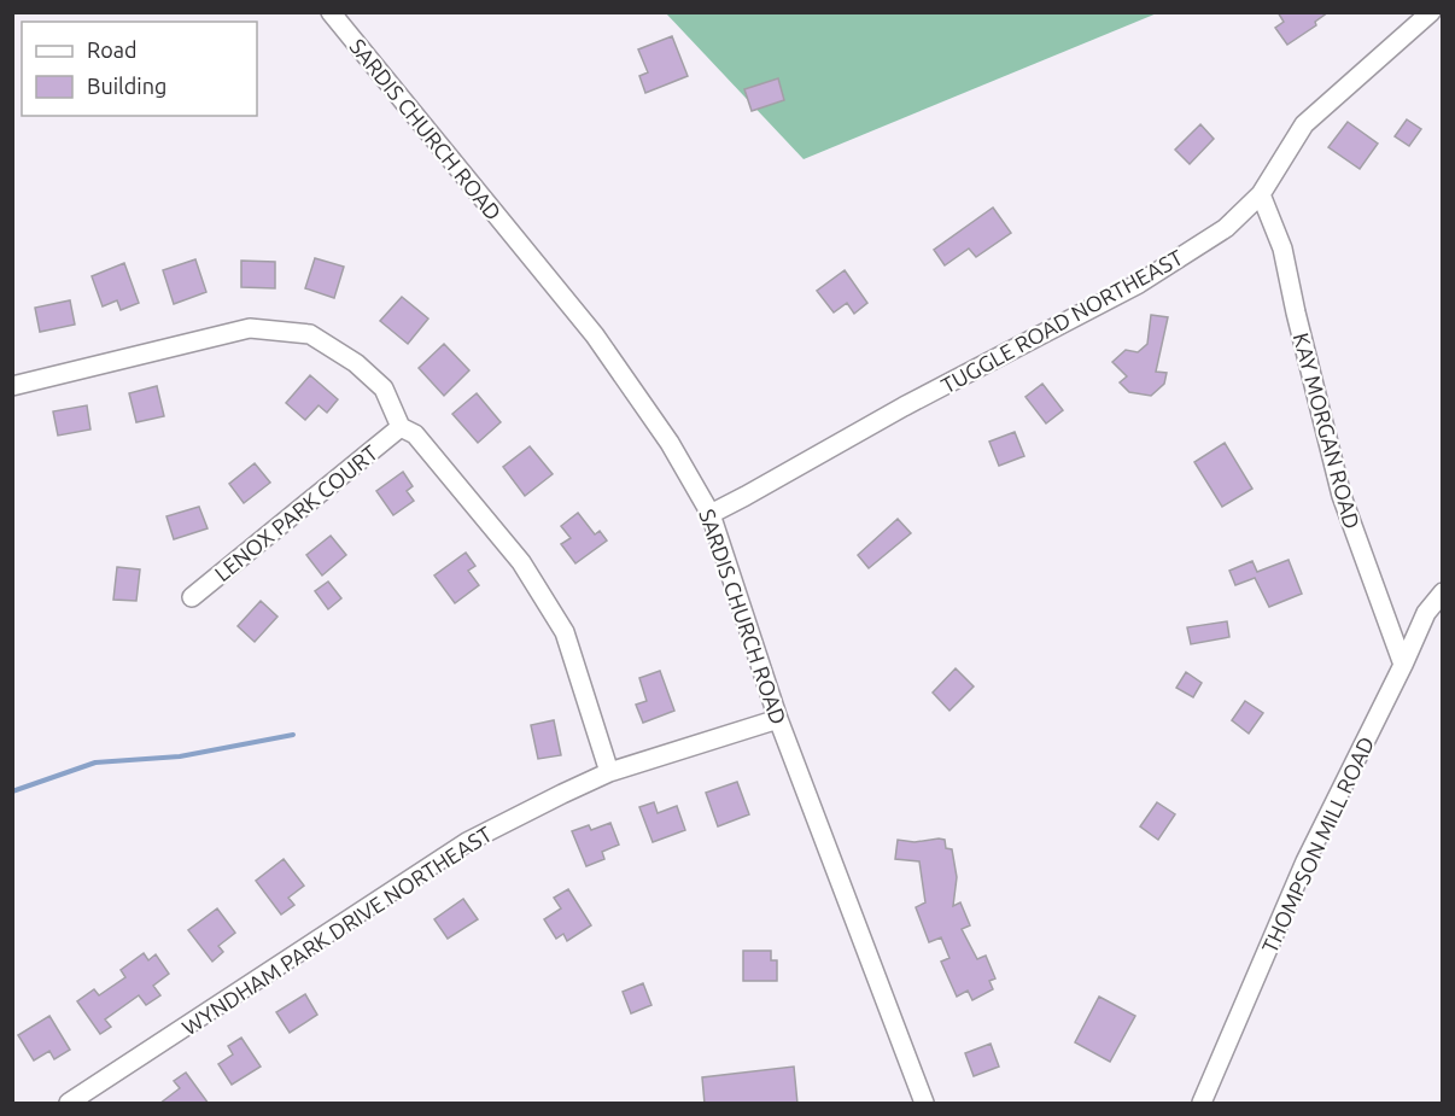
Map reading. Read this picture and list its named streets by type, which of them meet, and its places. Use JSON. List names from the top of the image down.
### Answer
{
  "streets": {
    "street": [
      "SARDIS CHURCH ROAD",
      "TUGGLE ROAD NORTHEAST",
      "KAY MORGAN ROAD",
      "LENOX PARK COURT",
      "THOMPSON MILL ROAD",
      "WYNDHAM PARK DRIVE NORTHEAST"
    ]
  },
  "crossings": [
    ["SARDIS CHURCH ROAD", "TUGGLE ROAD NORTHEAST"],
    ["SARDIS CHURCH ROAD", "WYNDHAM PARK DRIVE NORTHEAST"],
    ["TUGGLE ROAD NORTHEAST", "KAY MORGAN ROAD"],
    ["KAY MORGAN ROAD", "THOMPSON MILL ROAD"]
  ],
  "legend": ["Road", "Building"]
}
